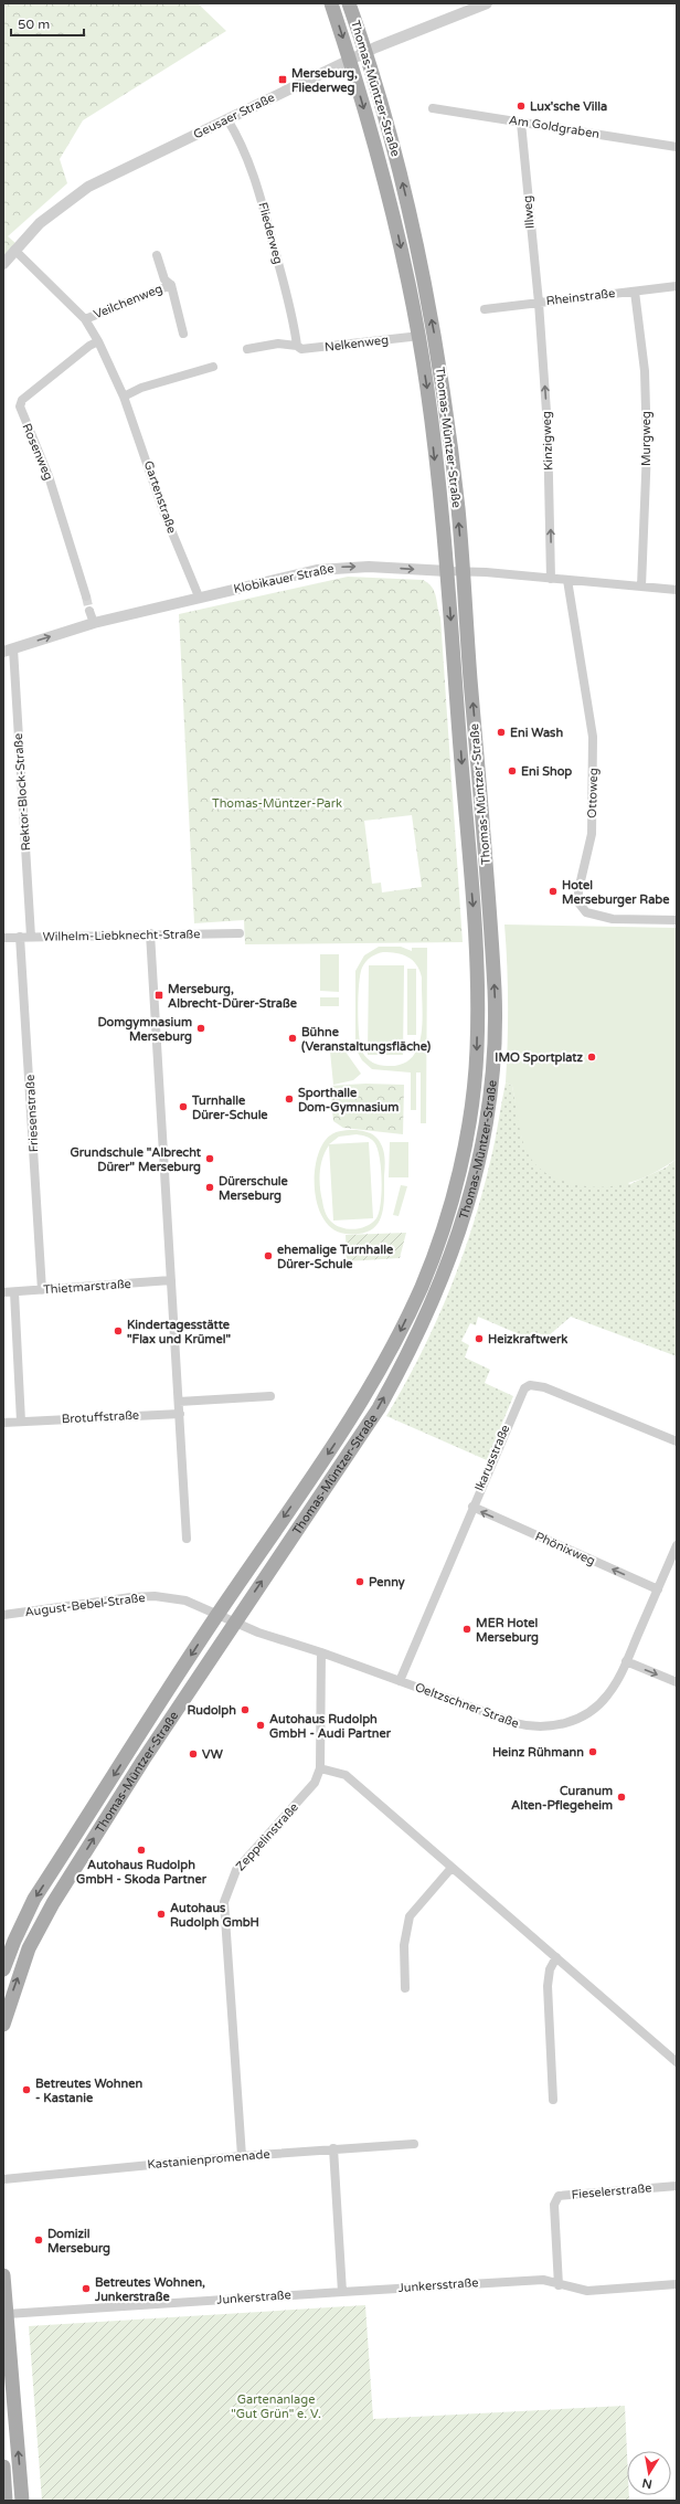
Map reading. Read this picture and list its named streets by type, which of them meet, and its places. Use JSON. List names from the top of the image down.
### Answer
{
  "streets": {
    "main road": ["Thomas-Müntzer-Straße"],
    "street": [
      "Geusaer Straße",
      "Am Goldgraben",
      "Illweg",
      "Fliederweg",
      "Rheinstraße",
      "Veilchenweg",
      "Nelkenweg",
      "Murgweg",
      "Kinzigweg",
      "Rosenweg",
      "Gartenstraße",
      "Klobikauer Straße",
      "Rektor-Block-Straße",
      "Ottoweg",
      "Wilhelm-Liebknecht-Straße",
      "Friesenstraße",
      "Thietmarstraße",
      "Brotuffstraße",
      "Ikarusstraße",
      "Phönixweg",
      "August-Bebel-Straße",
      "Oeltzschner Straße",
      "Zeppelinstraße",
      "Kastanienpromenade",
      "Fieselerstraße",
      "Junkersstraße",
      "Junkerstraße"
    ]
  },
  "crossings": [
    ["Thomas-Müntzer-Straße", "Geusaer Straße"],
    ["Thomas-Müntzer-Straße", "Klobikauer Straße"],
    ["Thomas-Müntzer-Straße", "August-Bebel-Straße"],
    ["Thomas-Müntzer-Straße", "Oeltzschner Straße"],
    ["Geusaer Straße", "Fliederweg"],
    ["Geusaer Straße", "Gartenstraße"],
    ["Am Goldgraben", "Illweg"],
    ["Illweg", "Rheinstraße"],
    ["Illweg", "Kinzigweg"],
    ["Fliederweg", "Nelkenweg"],
    ["Rheinstraße", "Murgweg"],
    ["Rheinstraße", "Kinzigweg"],
    ["Veilchenweg", "Gartenstraße"],
    ["Murgweg", "Klobikauer Straße"],
    ["Kinzigweg", "Klobikauer Straße"],
    ["Rosenweg", "Gartenstraße"],
    ["Gartenstraße", "Klobikauer Straße"],
    ["Klobikauer Straße", "Rektor-Block-Straße"],
    ["Klobikauer Straße", "Ottoweg"],
    ["Rektor-Block-Straße", "Wilhelm-Liebknecht-Straße"],
    ["Wilhelm-Liebknecht-Straße", "Friesenstraße"],
    ["Friesenstraße", "Thietmarstraße"],
    ["Ikarusstraße", "Phönixweg"],
    ["Ikarusstraße", "Oeltzschner Straße"],
    ["Phönixweg", "Oeltzschner Straße"],
    ["August-Bebel-Straße", "Oeltzschner Straße"],
    ["Oeltzschner Straße", "Zeppelinstraße"],
    ["Zeppelinstraße", "Kastanienpromenade"],
    ["Fieselerstraße", "Junkersstraße"],
    ["Junkersstraße", "Junkerstraße"]
  ],
  "one_way": ["Kinzigweg", "Klobikauer Straße", "Phönixweg"],
  "parks": ["Thomas-Müntzer-Park", "Gartenanlage \"Gut Grün\" e. V."],
  "places": {
    "transit": ["Merseburg, Fliederweg", "Merseburg, Albrecht-Dürer-Straße"],
    "other": [
      "Lux'sche Villa",
      "Eni Wash",
      "Eni Shop",
      "Hotel Merseburger Rabe",
      "Domgymnasium Merseburg",
      "Bühne (Veranstaltungsfläche)",
      "IMO Sportplatz",
      "Sporthalle Dom-Gymnasium",
      "Turnhalle Dürer-Schule",
      "Grundschule \"Albrecht Dürer\" Merseburg",
      "Dürerschule Merseburg",
      "ehemalige Turnhalle Dürer-Schule",
      "Kindertagesstätte \"Flax und Krümel\"",
      "Heizkraftwerk",
      "Penny",
      "MER Hotel Merseburg",
      "Rudolph",
      "Autohaus Rudolph GmbH - Audi Partner",
      "Heinz Rühmann",
      "VW",
      "Curanum Alten-Pflegeheim",
      "Autohaus Rudolph GmbH - Skoda Partner",
      "Autohaus Rudolph GmbH",
      "Betreutes Wohnen - Kastanie",
      "Domizil Merseburg",
      "Betreutes Wohnen, Junkerstraße"
    ]
  },
  "scale_bar": "50 m",
  "north": "bottom"
}
